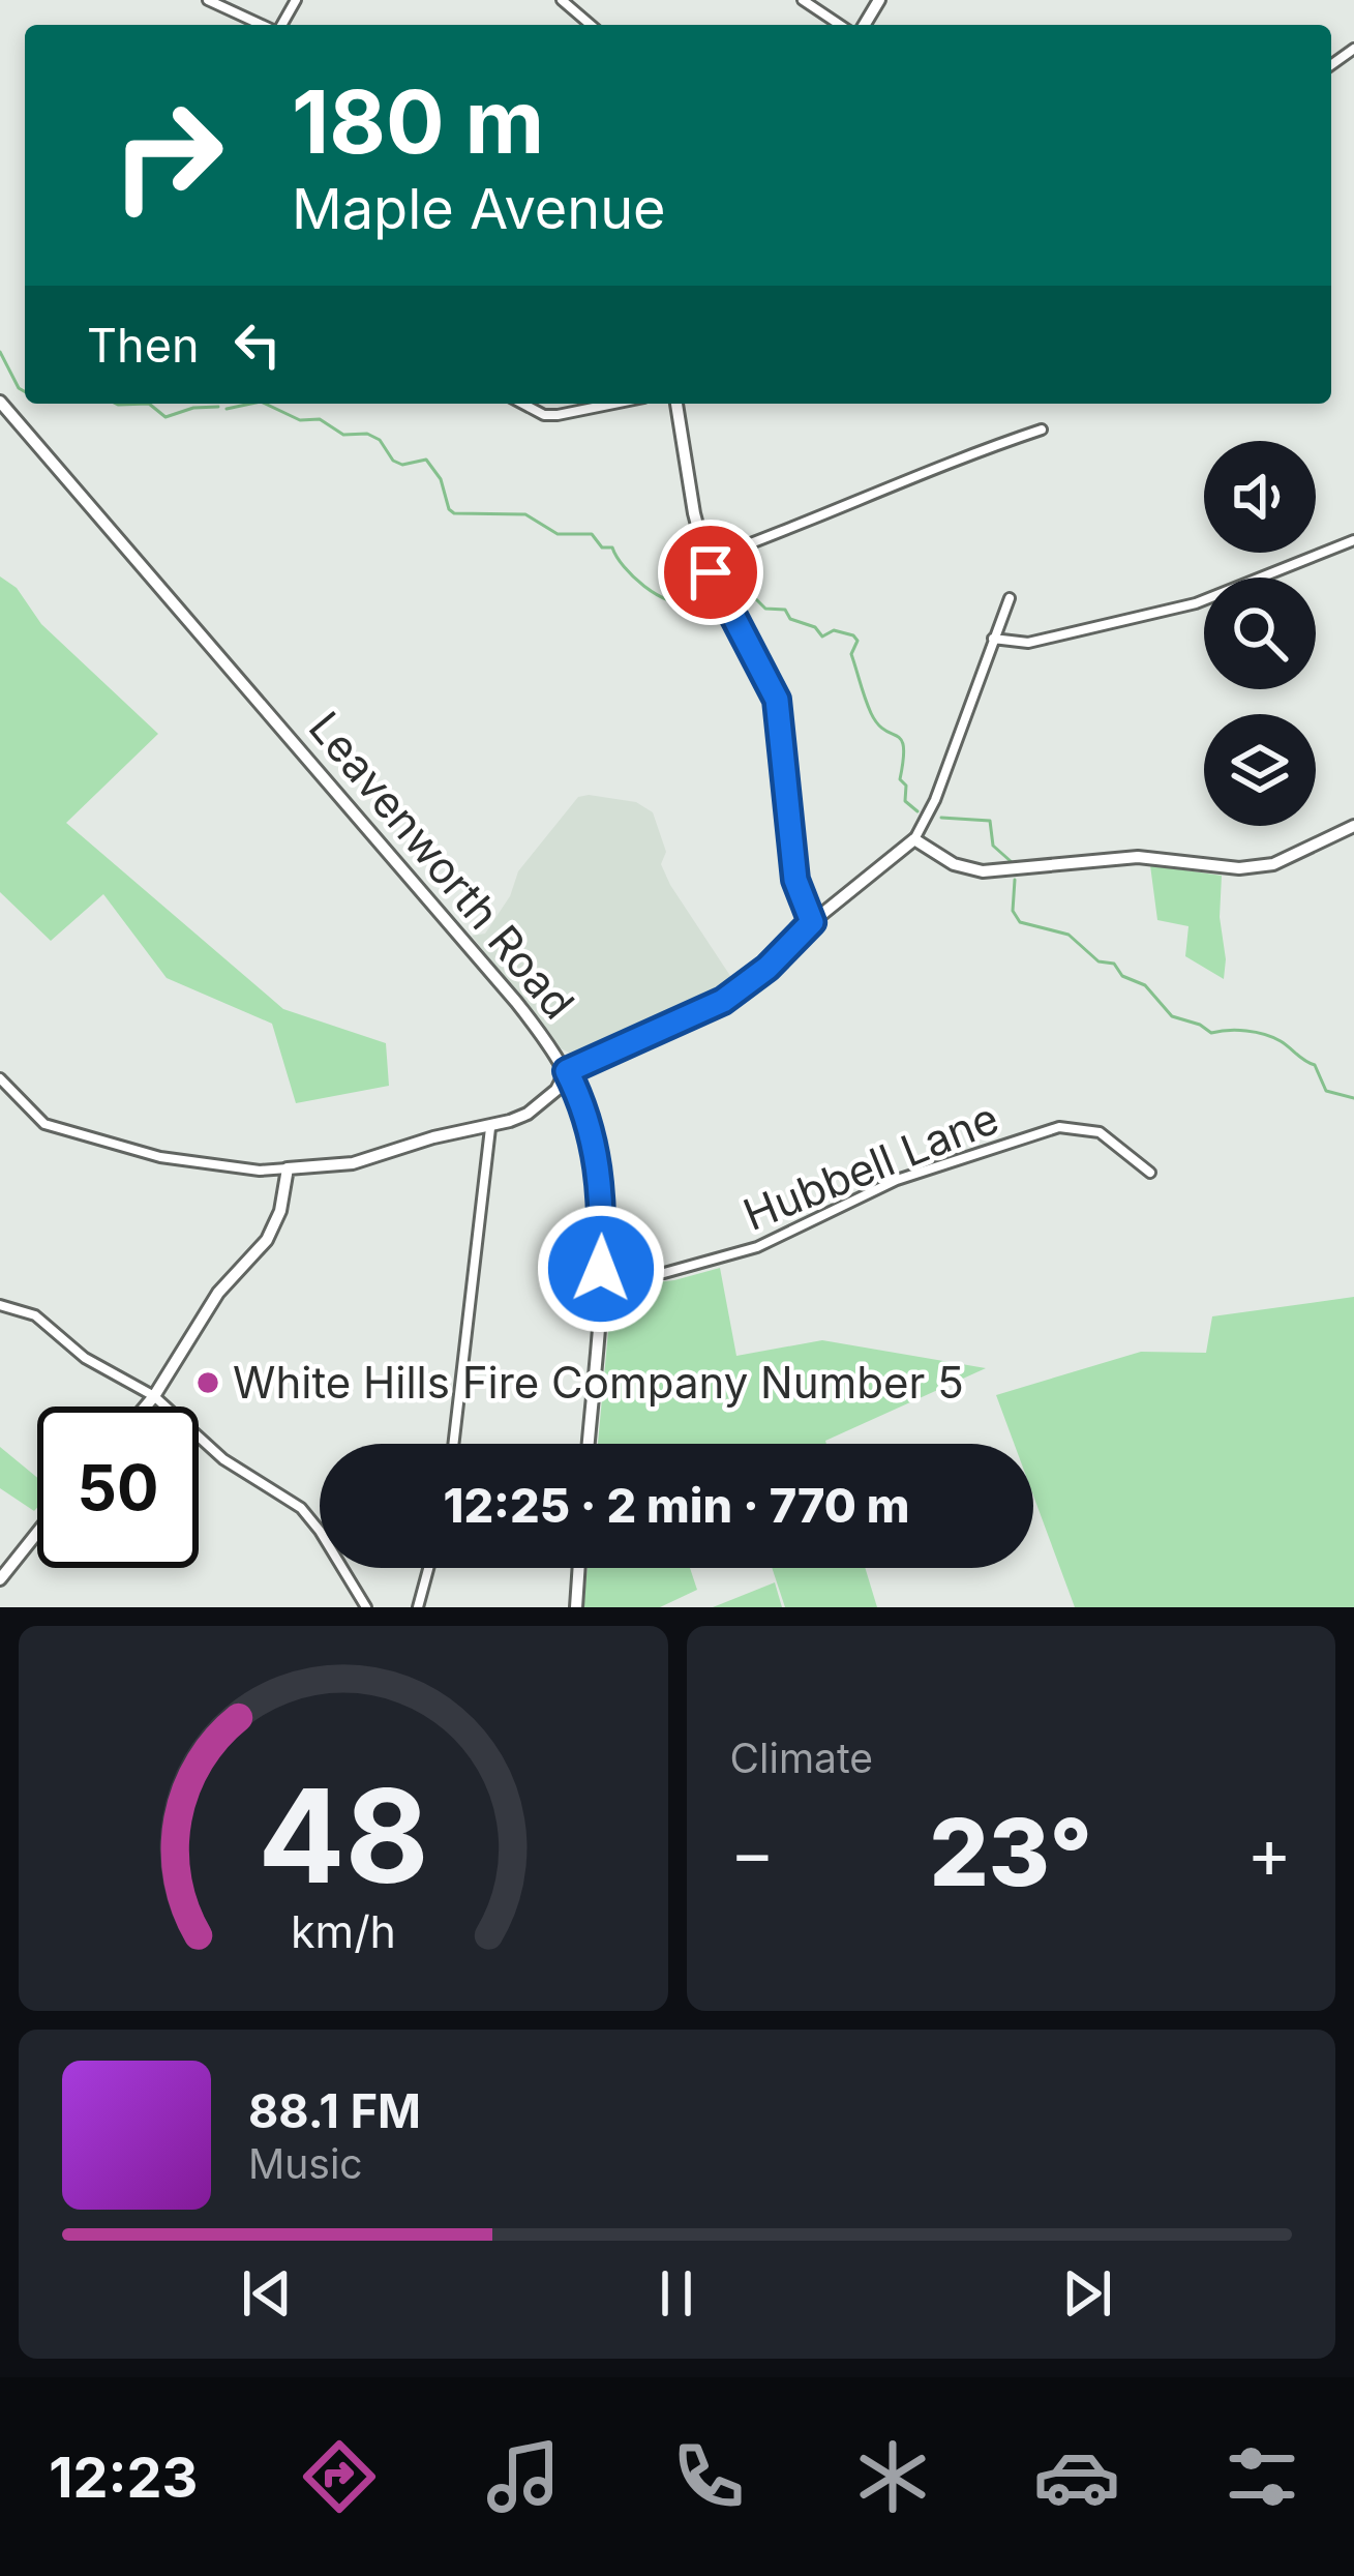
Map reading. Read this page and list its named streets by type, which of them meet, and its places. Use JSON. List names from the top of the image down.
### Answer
{
  "streets": {
    "main road": ["Leavenworth Road"],
    "street": ["Hubbell Lane"]
  },
  "crossings": [
    ["Leavenworth Road", "Hubbell Lane"]
  ],
  "places": ["White Hills Fire Company Number 5"],
  "page": {
    "turn": ["180 m", "Maple Avenue"],
    "then": "Then",
    "limit": "50",
    "trip": "12:25 · 2 min · 770 m",
    "tile": "Climate",
    "heat": ["−", "23°", "+"],
    "song": ["88.1 FM", "Music"],
    "tabs": "12:23",
    "gauge": ["48", "km/h"]
  }
}
